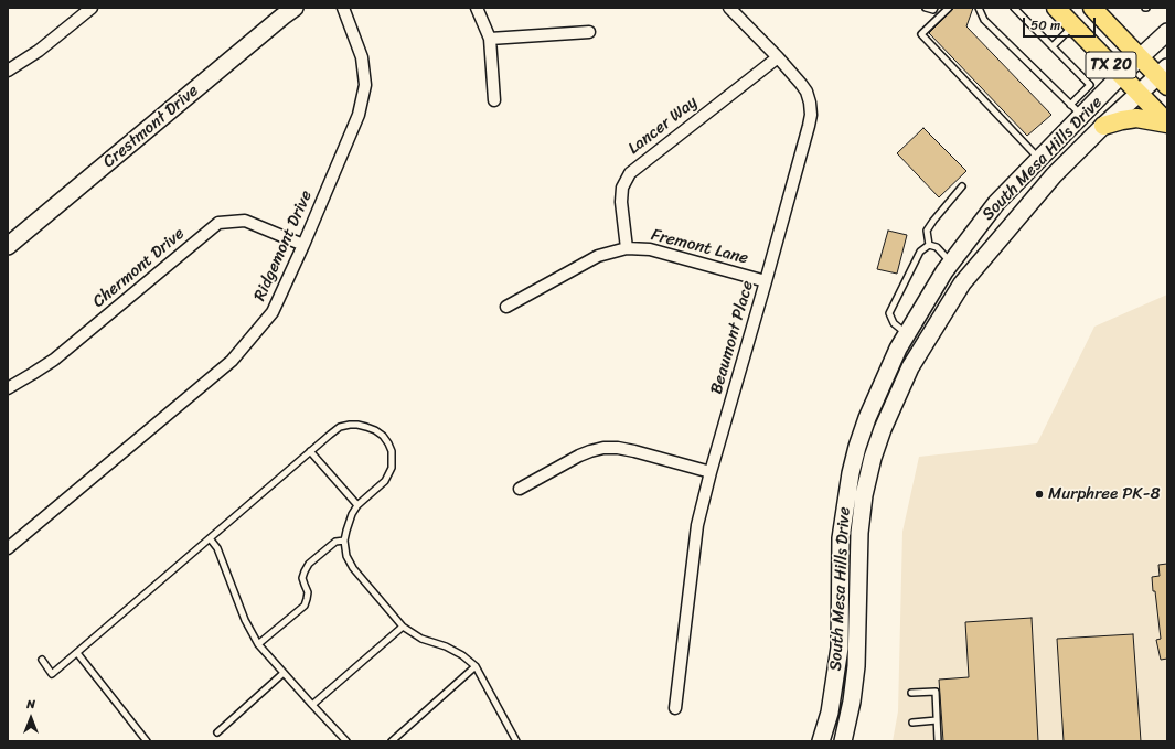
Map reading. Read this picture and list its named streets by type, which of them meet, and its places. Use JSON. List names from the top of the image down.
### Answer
{
  "streets": {
    "main road": ["TX 20"],
    "street": [
      "Lancer Way",
      "Crestmont Drive",
      "South Mesa Hills Drive",
      "Ridgemont Drive",
      "Fremont Lane",
      "Chermont Drive",
      "Beaumont Place"
    ]
  },
  "crossings": [
    ["TX 20", "South Mesa Hills Drive"],
    ["Lancer Way", "Fremont Lane"],
    ["Lancer Way", "Beaumont Place"],
    ["Ridgemont Drive", "Chermont Drive"],
    ["Fremont Lane", "Beaumont Place"]
  ],
  "places": ["Murphree PK-8"],
  "scale_bar": "50 m",
  "north": "top"
}
